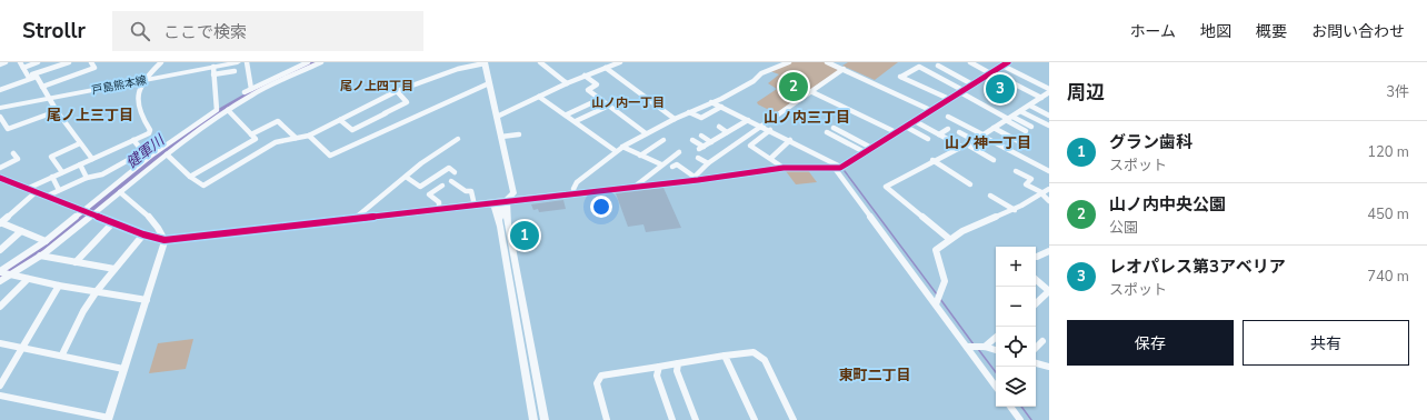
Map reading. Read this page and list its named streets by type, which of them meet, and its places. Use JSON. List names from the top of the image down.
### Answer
{
  "streets": {
    "main road": ["戸島熊本線"]
  },
  "districts": [
    "尾ノ上四丁目",
    "山ノ内一丁目",
    "尾ノ上三丁目",
    "山ノ内三丁目",
    "山ノ神一丁目",
    "東町二丁目"
  ],
  "water": ["健軍川"],
  "page": {
    "header": "Strollr",
    "search": "ここで検索",
    "nav": [
      "ホーム",
      "地図",
      "概要",
      "お問い合わせ"
    ],
    "heading": ["周辺", "3件"],
    "pins": ["2", "3", "1"],
    "list": [
      {
        "mark": "1",
        "name": "グラン歯科",
        "note": "スポット",
        "value": "120 m"
      },
      {
        "mark": "2",
        "name": "山ノ内中央公園",
        "note": "公園",
        "value": "450 m"
      },
      {
        "mark": "3",
        "name": "レオパレス第3アベリア",
        "note": "スポット",
        "value": "740 m"
      }
    ],
    "map_buttons": ["+", "−"],
    "buttons": ["保存", "共有"]
  }
}
